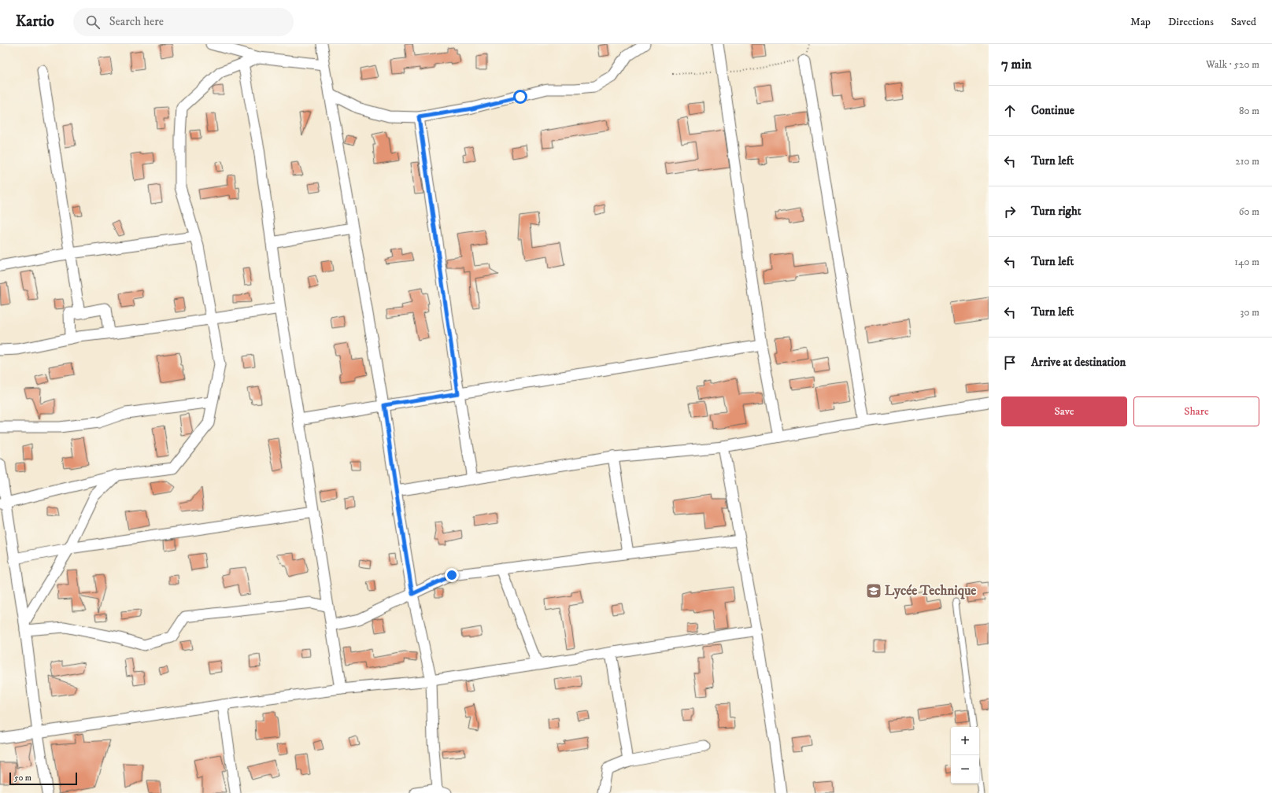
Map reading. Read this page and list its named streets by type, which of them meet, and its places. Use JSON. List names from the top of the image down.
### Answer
{
  "places": {
    "school or university": ["Lycée Technique"]
  },
  "scale_bar": "50 m",
  "page": {
    "header": "Kartio",
    "search": "Search here",
    "nav": ["Map", "Directions", "Saved"],
    "heading": ["7 min", "Walk · 520 m"],
    "list": [
      ["Continue", "80 m"],
      ["Turn left", "210 m"],
      ["Turn right", "60 m"],
      ["Turn left", "140 m"],
      ["Turn left", "30 m"],
      "Arrive at destination"
    ],
    "buttons": ["Save", "Share"],
    "map_buttons": ["+", "−"],
    "scale": "50 m"
  }
}
